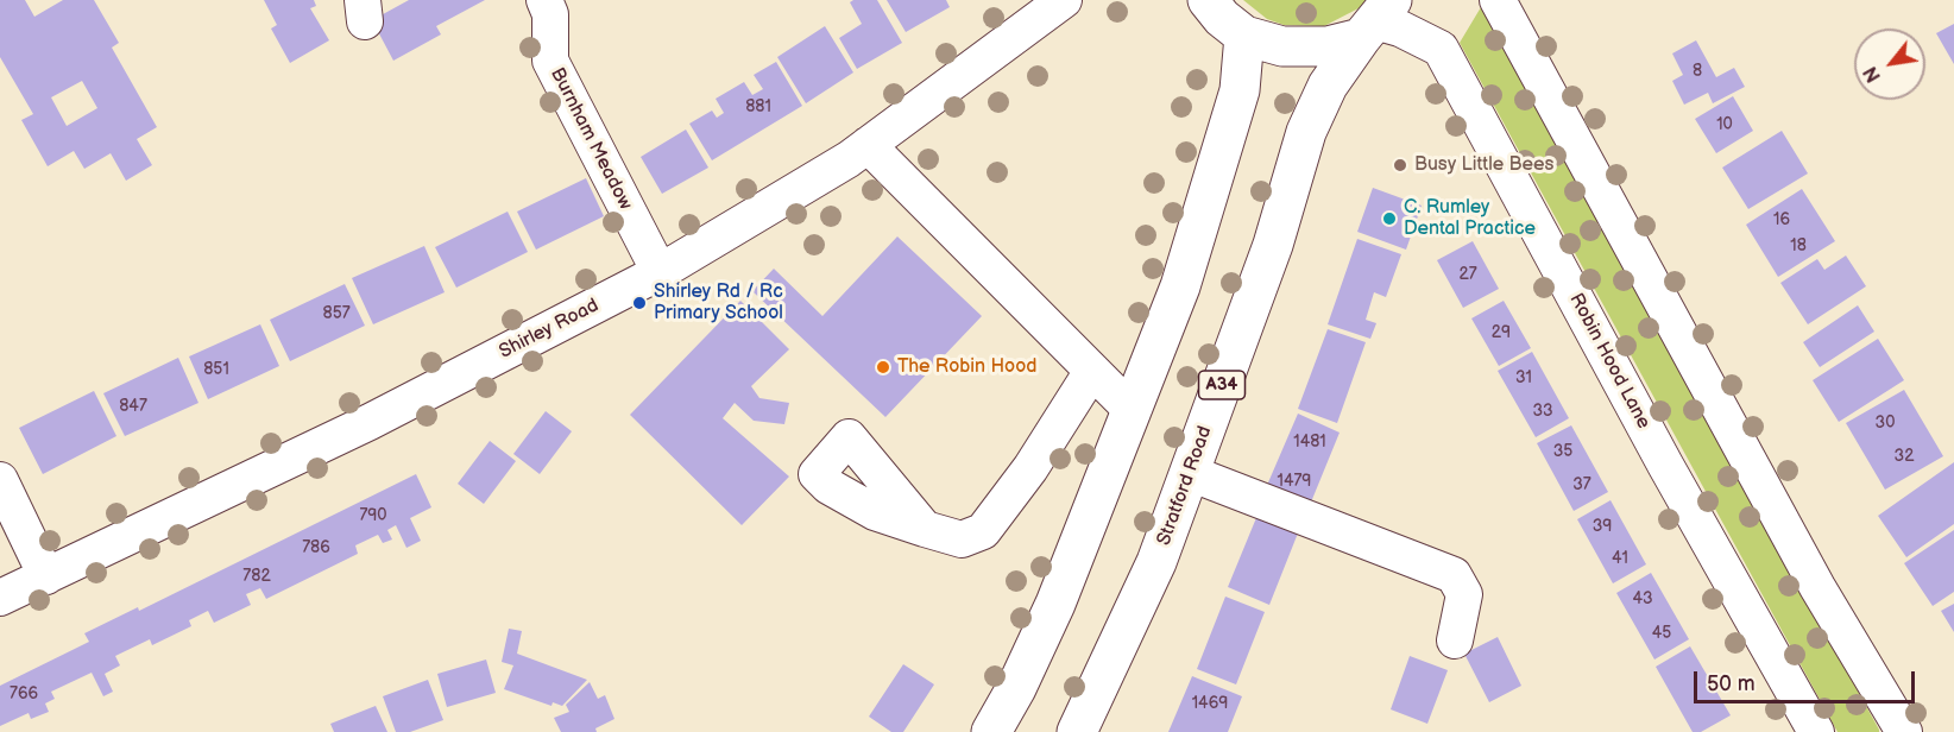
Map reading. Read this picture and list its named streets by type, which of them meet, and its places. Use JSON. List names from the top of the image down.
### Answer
{
  "streets": {
    "highway": ["A34", "Stratford Road"],
    "street": ["Burnham Meadow", "Shirley Road", "Robin Hood Lane"]
  },
  "crossings": [
    ["Burnham Meadow", "Shirley Road"],
    ["Robin Hood Lane", "Stratford Road"]
  ],
  "places": [
    "Busy Little Bees",
    "C. Rumley Dental Practice",
    "Shirley Rd / Rc Primary School",
    "The Robin Hood"
  ],
  "house_numbers": [
    "8",
    "881",
    "10",
    "16",
    "18",
    "27",
    "857",
    "29",
    "851",
    "31",
    "847",
    "33",
    "30",
    "1481",
    "35",
    "32",
    "1479",
    "37",
    "790",
    "39",
    "786",
    "41",
    "782",
    "43",
    "45",
    "766",
    "1469"
  ],
  "scale_bar": "50 m",
  "north": "bottom left"
}
